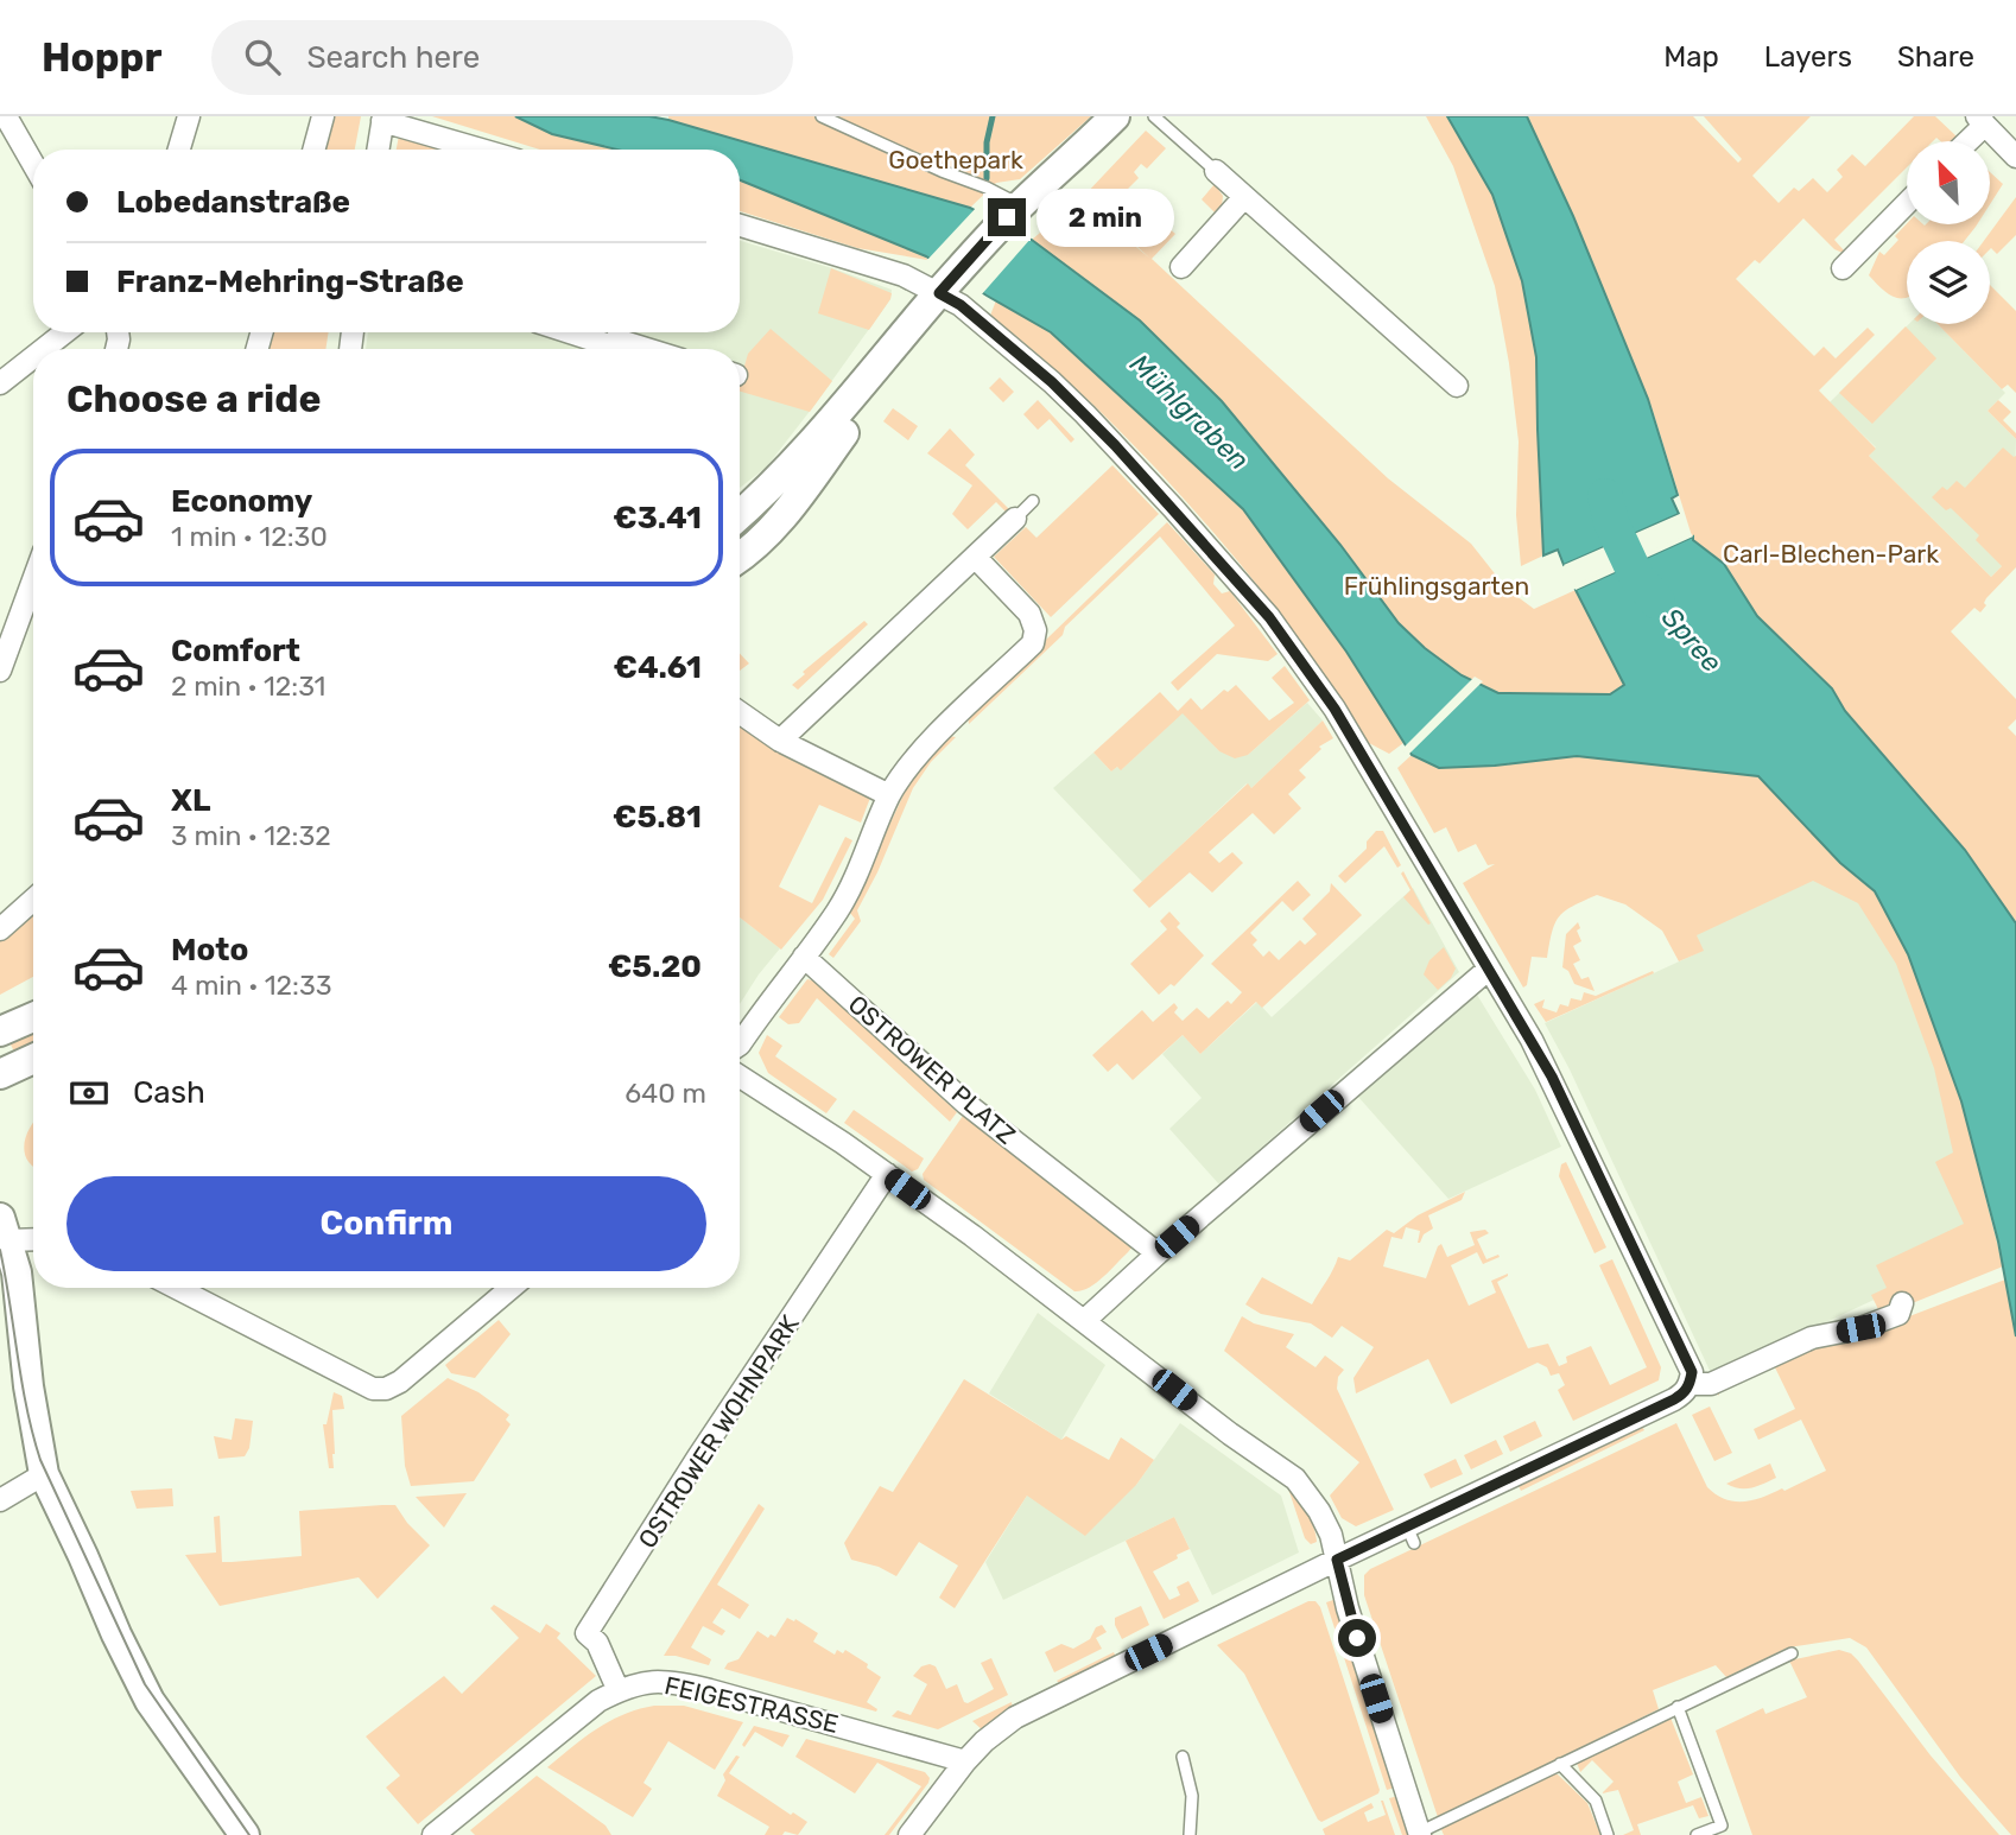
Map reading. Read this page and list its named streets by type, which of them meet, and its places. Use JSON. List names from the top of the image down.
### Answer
{
  "streets": {
    "street": ["OSTROWER PLATZ", "OSTROWER WOHNPARK", "FEIGESTRASSE"]
  },
  "crossings": [
    ["OSTROWER WOHNPARK", "FEIGESTRASSE"]
  ],
  "water": ["Mühlgraben", "Spree"],
  "parks": ["Goethepark", "Carl-Blechen-Park", "Frühlingsgarten"],
  "north": "top left",
  "page": {
    "header": "Hoppr",
    "search": "Search here",
    "nav": ["Map", "Layers", "Share"],
    "banner": ["Lobedanstraße", "Franz-Mehring-Straße"],
    "bubble": "2 min",
    "heading": "Choose a ride",
    "list": [
      {
        "name": "Economy",
        "note": "1 min · 12:30",
        "value": "€3.41"
      },
      {
        "name": "Comfort",
        "note": "2 min · 12:31",
        "value": "€4.61"
      },
      {
        "name": "XL",
        "note": "3 min · 12:32",
        "value": "€5.81"
      },
      {
        "name": "Moto",
        "note": "4 min · 12:33",
        "value": "€5.20"
      }
    ],
    "pay": ["Cash", "640 m"],
    "buttons": "Confirm"
  }
}
